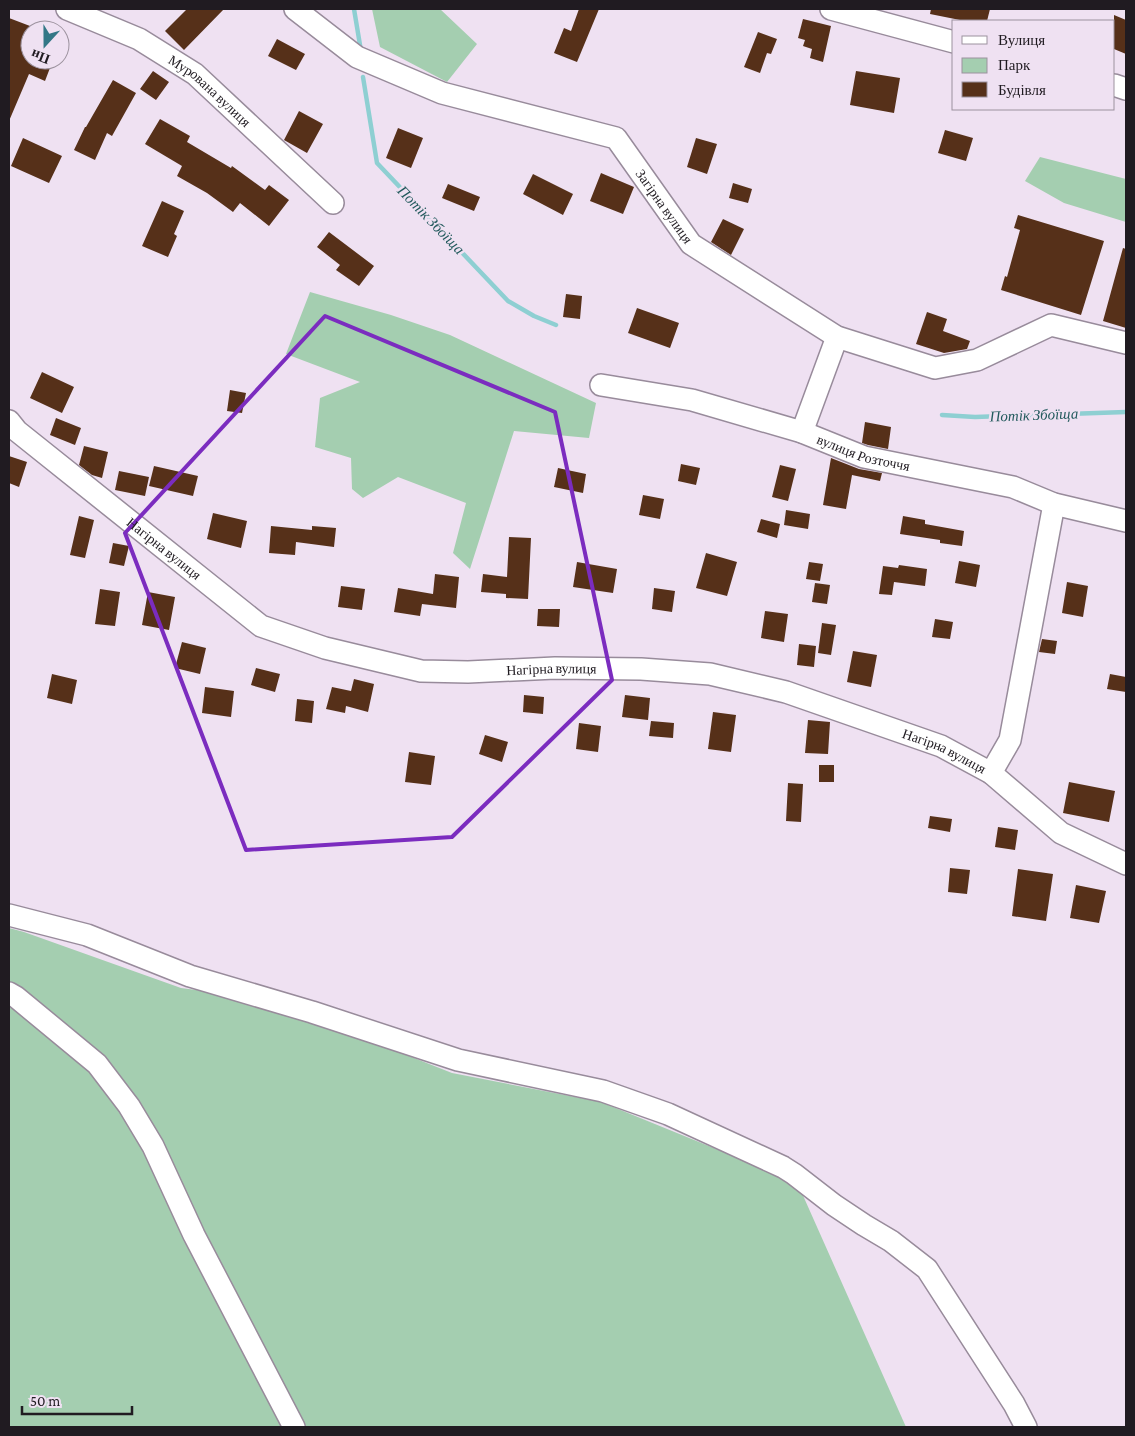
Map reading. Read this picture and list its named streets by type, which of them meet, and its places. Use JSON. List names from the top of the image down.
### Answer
{
  "streets": {
    "street": [
      "Мурована вулиця",
      "Загірна вулиця",
      "вулиця Розточчя",
      "Нагірна вулиця"
    ]
  },
  "water": ["Потік Збоїща"],
  "legend": ["Вулиця", "Парк", "Будівля"],
  "scale_bar": "50 m",
  "north": "bottom"
}
